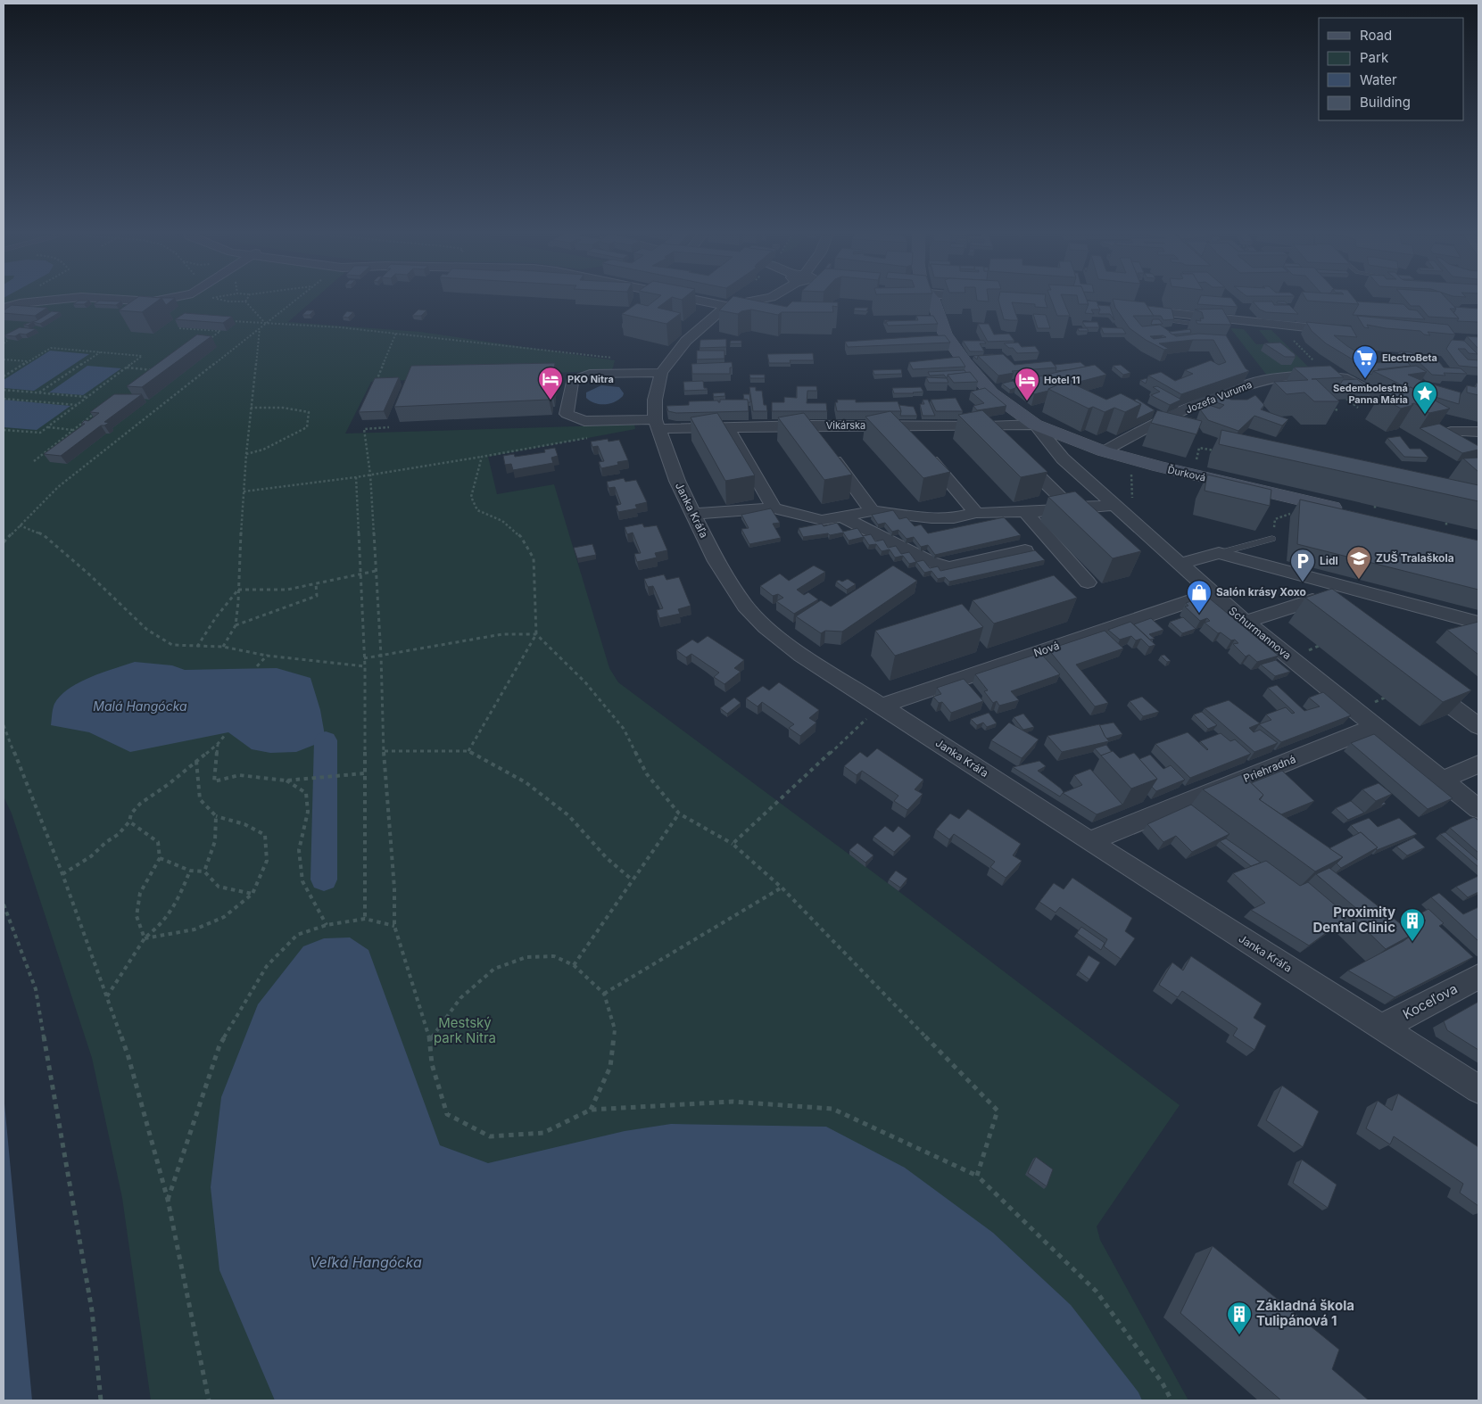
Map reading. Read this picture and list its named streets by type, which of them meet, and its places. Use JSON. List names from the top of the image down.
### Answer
{
  "streets": {
    "street": [
      "Jozefa Vuruma",
      "Vikárska",
      "Ďurková",
      "Janka Kráľa",
      "Schurmannova",
      "Nová",
      "Priehradná",
      "Koceľova"
    ]
  },
  "crossings": [
    ["Jozefa Vuruma", "Ďurková"],
    ["Vikárska", "Ďurková"],
    ["Vikárska", "Janka Kráľa"],
    ["Vikárska", "Schurmannova"],
    ["Ďurková", "Schurmannova"],
    ["Janka Kráľa", "Nová"],
    ["Janka Kráľa", "Priehradná"],
    ["Janka Kráľa", "Koceľova"],
    ["Schurmannova", "Nová"],
    ["Schurmannova", "Priehradná"]
  ],
  "water": ["Malá Hangócka", "Veľká Hangócka"],
  "parks": ["Mestský park Nitra"],
  "places": {
    "supermarket": ["ElectroBeta"],
    "hotel": ["PKO Nitra", "Hotel 11"],
    "place": ["Sedembolestná Panna Mária"],
    "school or university": ["ZUŠ Tralaškola"],
    "parking": ["Lidl"],
    "shop": ["Salón krásy Xoxo"],
    "building": ["Proximity Dental Clinic", "Základná škola Tulipánová 1"]
  },
  "legend": [
    "Road",
    "Park",
    "Water",
    "Building"
  ]
}
